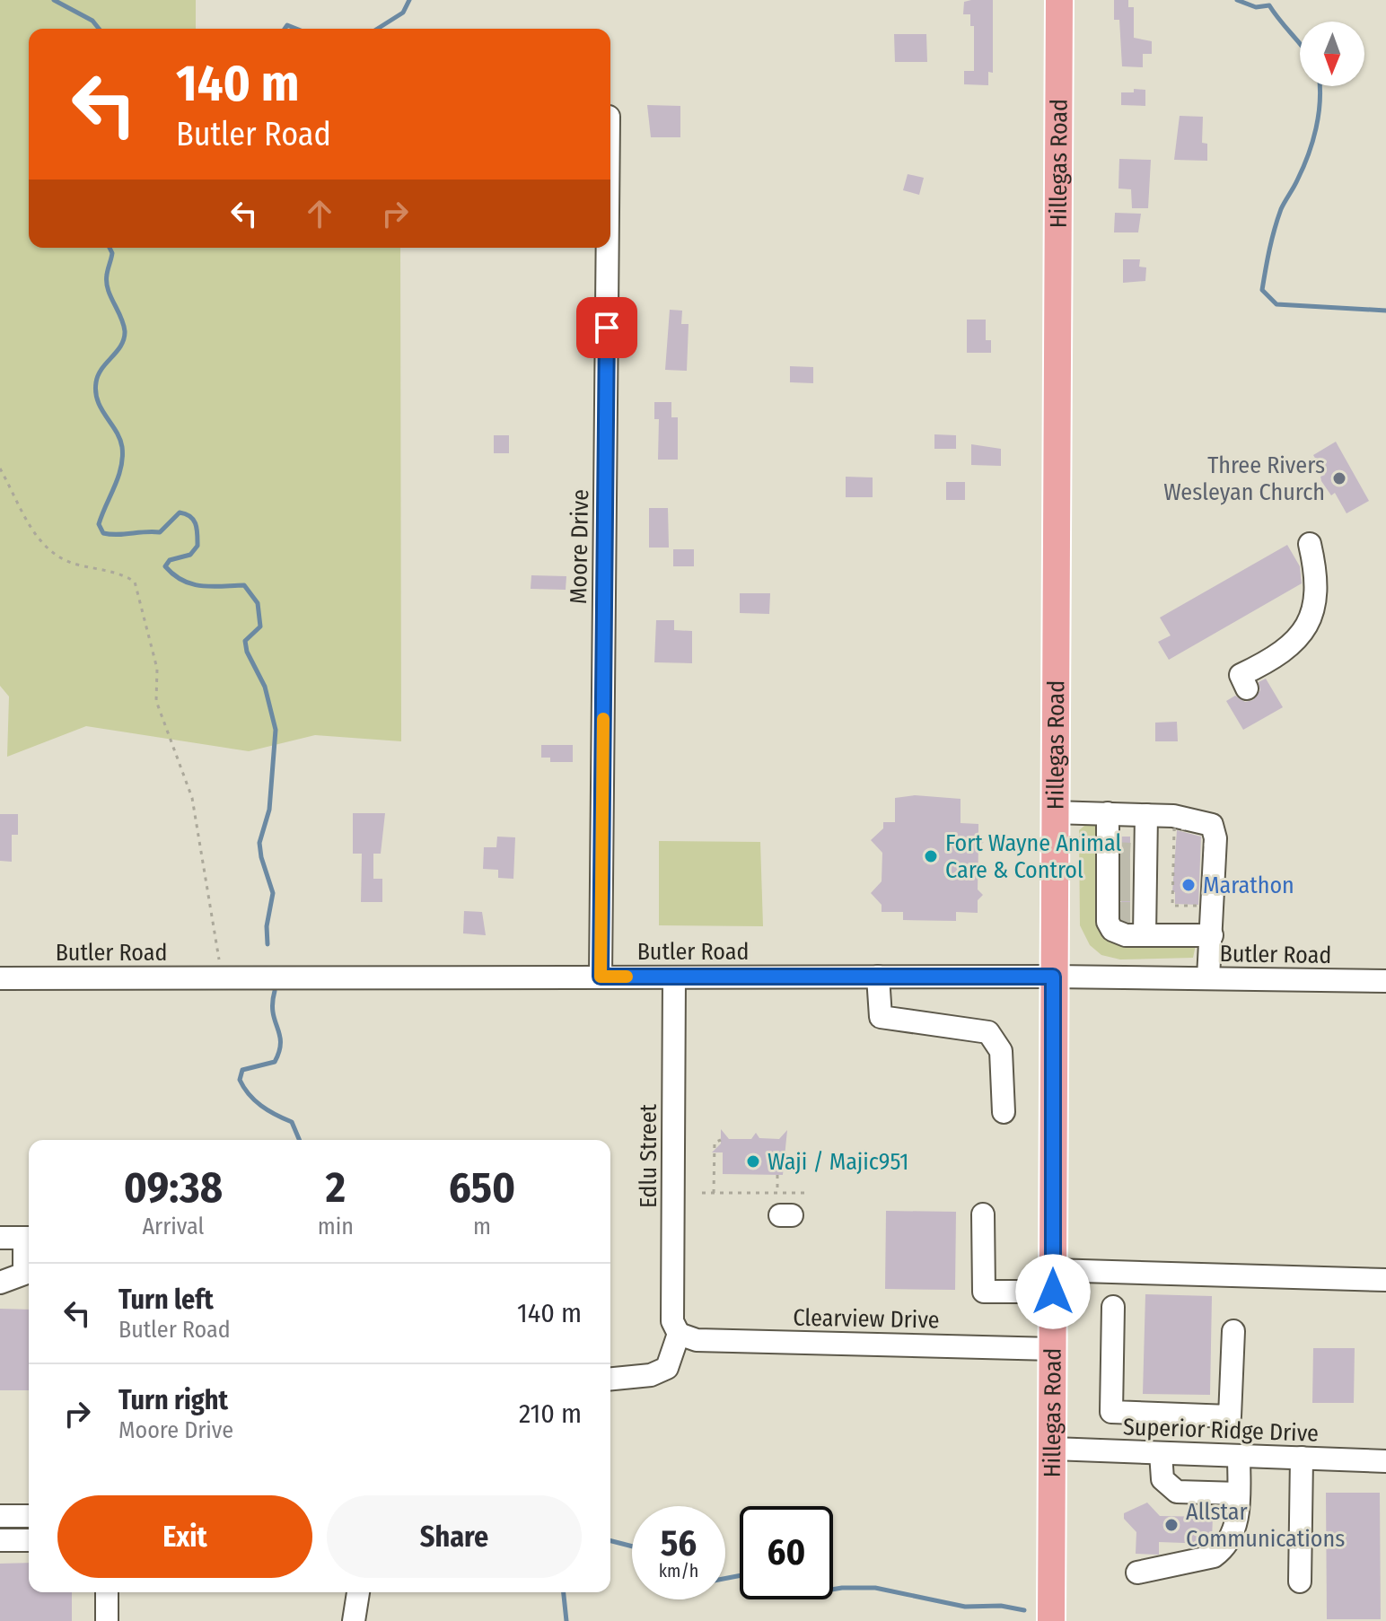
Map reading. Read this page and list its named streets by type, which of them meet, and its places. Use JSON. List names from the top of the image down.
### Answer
{
  "streets": {
    "main road": ["Hillegas Road"],
    "street": [
      "Moore Drive",
      "Butler Road",
      "Edlu Street",
      "Clearview Drive",
      "Superior Ridge Drive"
    ]
  },
  "crossings": [
    ["Hillegas Road", "Butler Road"],
    ["Hillegas Road", "Clearview Drive"],
    ["Hillegas Road", "Superior Ridge Drive"],
    ["Moore Drive", "Butler Road"],
    ["Butler Road", "Edlu Street"],
    ["Edlu Street", "Clearview Drive"]
  ],
  "places": [
    "Three Rivers Wesleyan Church",
    "Fort Wayne Animal Care & Control",
    "Marathon",
    "Waji / Majic951",
    "Allstar Communications"
  ],
  "north": "bottom",
  "page": {
    "turn": ["140 m", "Butler Road"],
    "eta": [
      "09:38",
      "Arrival",
      "2",
      "min",
      "650",
      "m"
    ],
    "list": [
      {
        "name": "Turn left",
        "note": "Butler Road",
        "value": "140 m"
      },
      {
        "name": "Turn right",
        "note": "Moore Drive",
        "value": "210 m"
      }
    ],
    "buttons": ["Exit", "Share"],
    "speed": "56 km/h",
    "limit": "60"
  }
}
